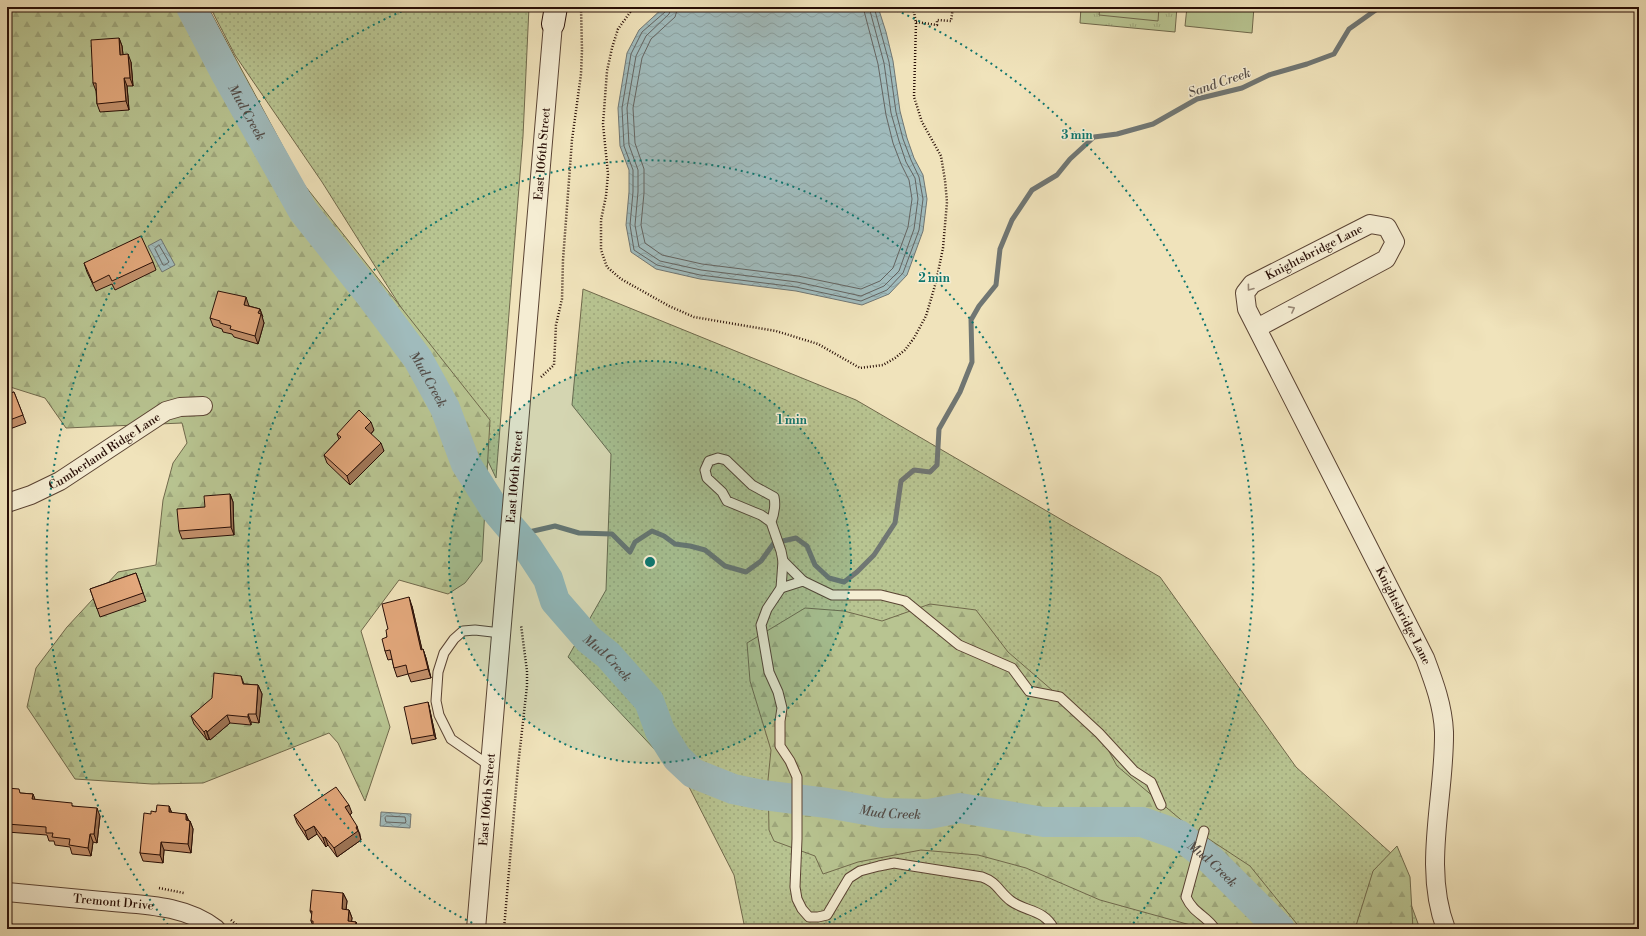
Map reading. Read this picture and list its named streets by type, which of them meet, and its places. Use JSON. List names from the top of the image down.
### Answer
{
  "streets": {
    "street": [
      "East 106th Street",
      "Knightsbridge Lane",
      "Cumberland Ridge Lane",
      "Tremont Drive"
    ]
  },
  "water": ["Sand Creek", "Mud Creek"],
  "rings": ["3 min", "2 min", "1 min"]
}
